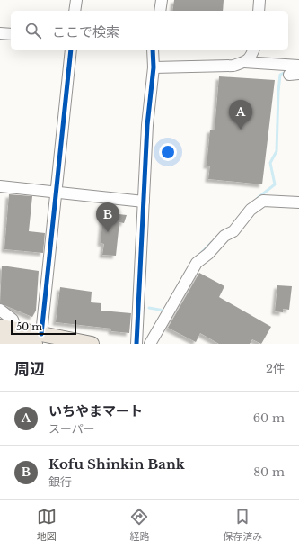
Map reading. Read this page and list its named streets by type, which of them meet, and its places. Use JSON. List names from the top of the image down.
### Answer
{
  "scale_bar": "50 m",
  "page": {
    "search": "ここで検索",
    "pins": ["A", "B"],
    "scale": "50 m",
    "heading": ["周辺", "2件"],
    "list": [
      {
        "mark": "A",
        "name": "いちやまマート",
        "note": "スーパー",
        "value": "60 m"
      },
      {
        "mark": "B",
        "name": "Kofu Shinkin Bank",
        "note": "銀行",
        "value": "80 m"
      }
    ],
    "nav": ["地図", "経路", "保存済み"]
  }
}
